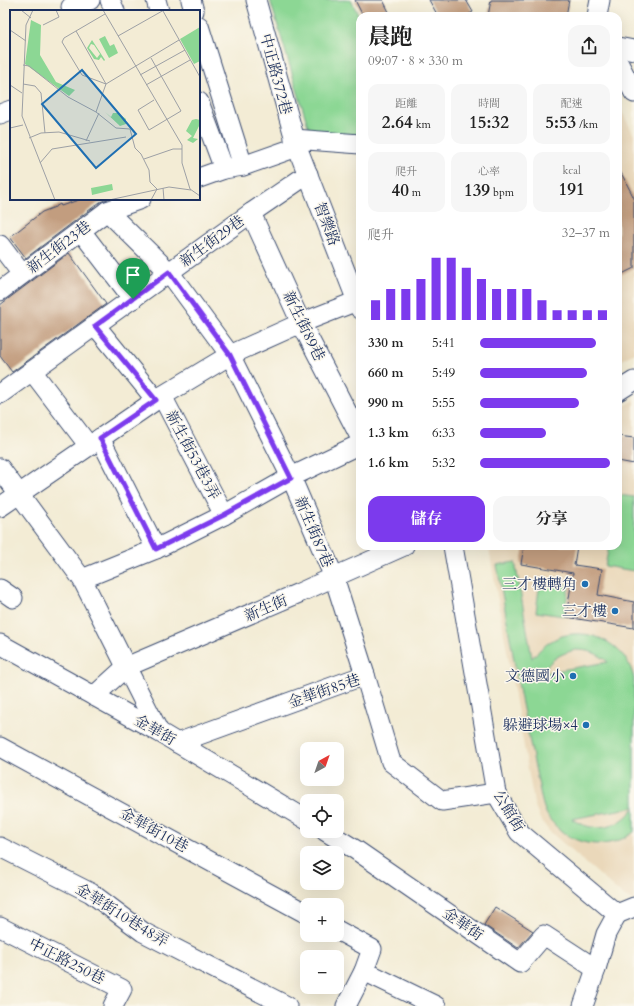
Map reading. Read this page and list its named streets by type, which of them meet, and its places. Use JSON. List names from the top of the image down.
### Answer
{
  "streets": {
    "street": [
      "中正路372巷",
      "智樂路",
      "新生街29巷",
      "新生街23巷",
      "新生街89巷",
      "新生街53巷3弄",
      "新生街87巷",
      "新生街",
      "金華街85巷",
      "金華街",
      "公館街",
      "金華街10巷",
      "金華街10巷48弄",
      "中正路250巷"
    ]
  },
  "crossings": [
    ["中正路372巷", "智樂路"],
    ["智樂路", "新生街29巷"],
    ["新生街29巷", "新生街89巷"],
    ["新生街29巷", "新生街53巷3弄"],
    ["新生街29巷", "新生街87巷"],
    ["新生街23巷", "新生街87巷"],
    ["新生街87巷", "新生街"],
    ["新生街87巷", "金華街85巷"],
    ["新生街", "金華街"],
    ["金華街85巷", "金華街"],
    ["金華街85巷", "公館街"],
    ["金華街", "公館街"]
  ],
  "places": [
    "三才樓轉角",
    "三才樓",
    "文德國小",
    "躲避球場×4"
  ],
  "north": "top right",
  "page": {
    "heading": ["晨跑", "09:07 · 8 × 330 m"],
    "stats": [
      ["距離", "2.64 km"],
      ["時間", "15:32"],
      ["配速", "5:53 /km"],
      ["爬升", "40 m"],
      ["心率", "139 bpm"],
      ["kcal", "191"]
    ],
    "chart": ["爬升", "32–37 m"],
    "list": [
      {
        "name": "330 m",
        "note": "5:41"
      },
      {
        "name": "660 m",
        "note": "5:49"
      },
      {
        "name": "990 m",
        "note": "5:55"
      },
      {
        "name": "1.3 km",
        "note": "6:33"
      },
      {
        "name": "1.6 km",
        "note": "5:32"
      }
    ],
    "buttons": ["儲存", "分享"],
    "map_buttons": ["+", "−"]
  }
}
